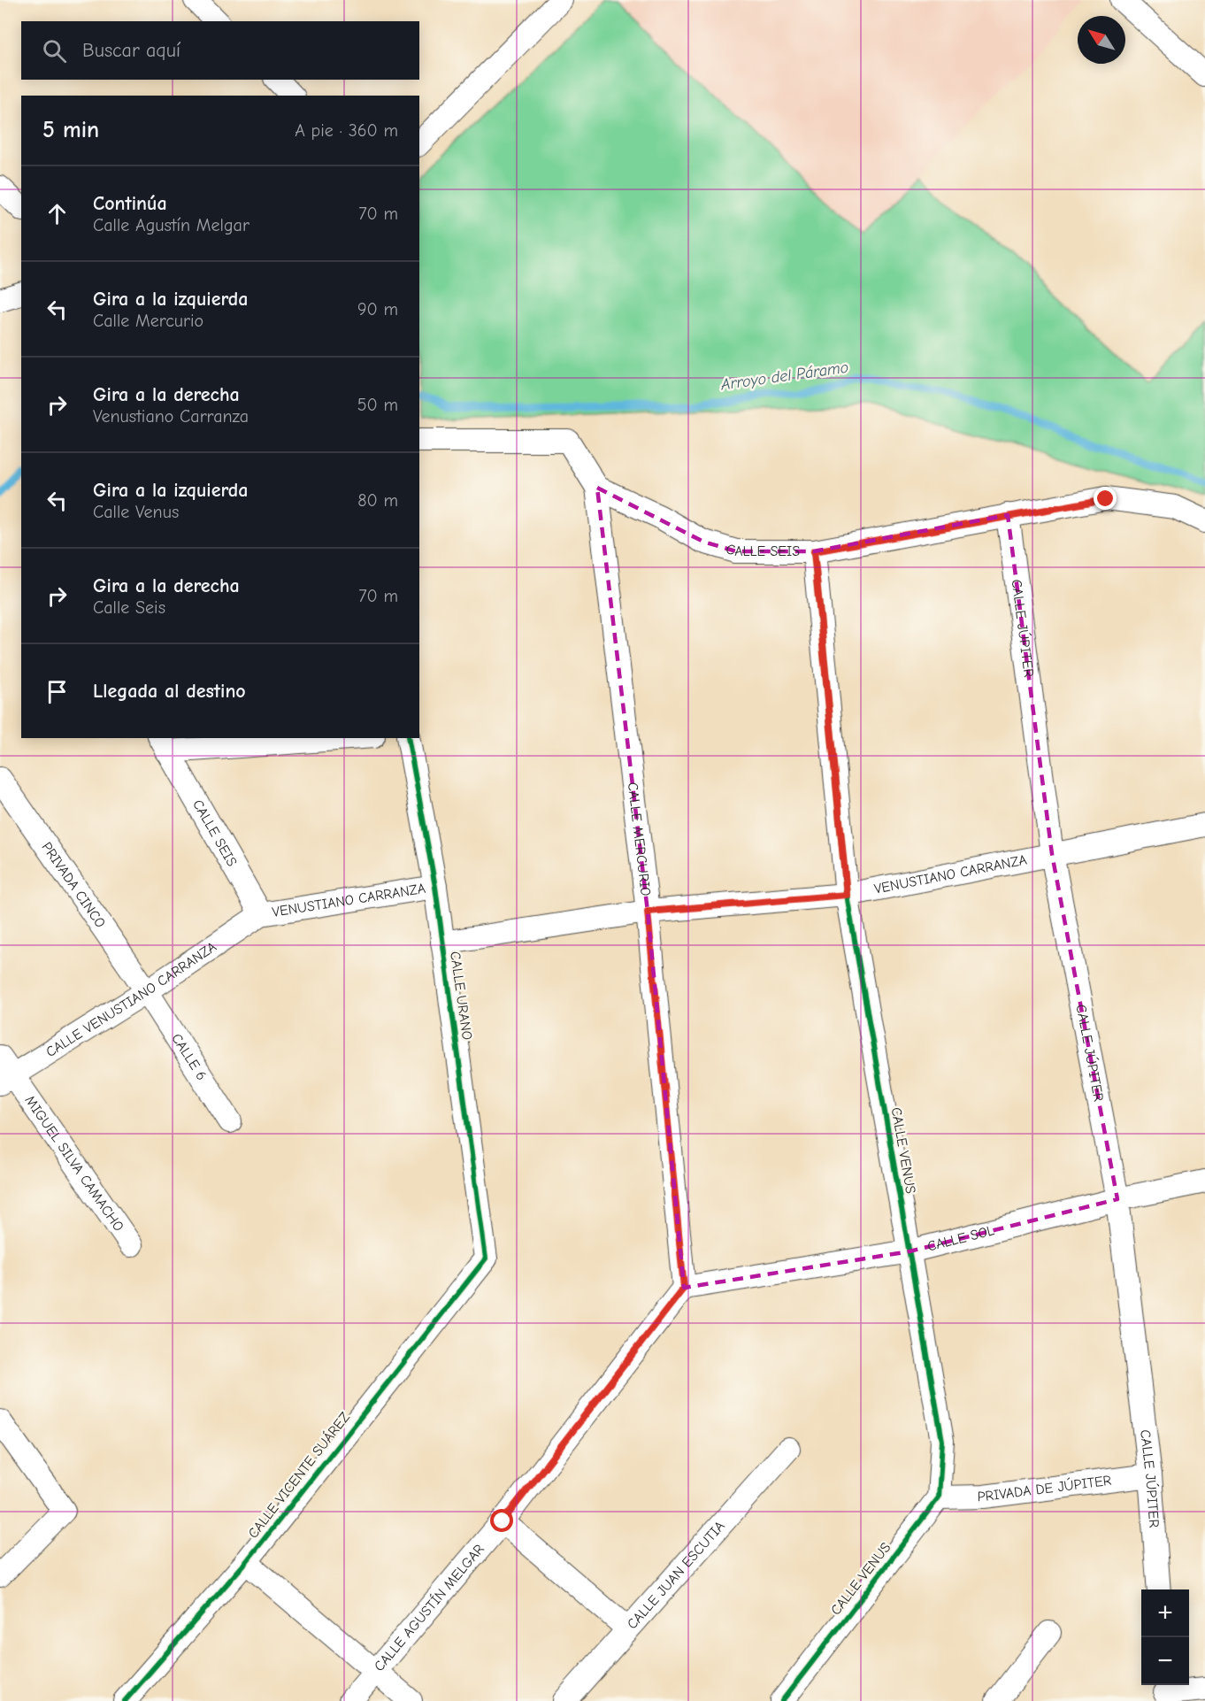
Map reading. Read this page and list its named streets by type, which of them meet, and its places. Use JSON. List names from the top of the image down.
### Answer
{
  "streets": {
    "street": [
      "CALLE SEIS",
      "CALLE JÚPITER",
      "CALLE MERCURIO",
      "VENUSTIANO CARRANZA",
      "PRIVADA CINCO",
      "CALLE URANO",
      "CALLE VENUSTIANO CARRANZA",
      "CALLE 6",
      "CALLE VENUS",
      "MIGUEL SILVA CAMACHO",
      "CALLE SOL",
      "CALLE VICENTE SUÁREZ",
      "PRIVADA DE JÚPITER",
      "CALLE JUAN ESCUTIA",
      "CALLE AGUSTÍN MELGAR"
    ]
  },
  "crossings": [
    ["CALLE SEIS", "CALLE JÚPITER"],
    ["CALLE SEIS", "CALLE MERCURIO"],
    ["CALLE SEIS", "VENUSTIANO CARRANZA"],
    ["CALLE SEIS", "CALLE VENUSTIANO CARRANZA"],
    ["CALLE SEIS", "CALLE VENUS"],
    ["CALLE JÚPITER", "VENUSTIANO CARRANZA"],
    ["CALLE JÚPITER", "CALLE SOL"],
    ["CALLE JÚPITER", "PRIVADA DE JÚPITER"],
    ["CALLE MERCURIO", "VENUSTIANO CARRANZA"],
    ["CALLE MERCURIO", "CALLE SOL"],
    ["CALLE MERCURIO", "CALLE AGUSTÍN MELGAR"],
    ["VENUSTIANO CARRANZA", "CALLE URANO"],
    ["VENUSTIANO CARRANZA", "CALLE VENUSTIANO CARRANZA"],
    ["VENUSTIANO CARRANZA", "CALLE VENUS"],
    ["PRIVADA CINCO", "CALLE VENUSTIANO CARRANZA"],
    ["PRIVADA CINCO", "CALLE 6"],
    ["CALLE URANO", "CALLE VICENTE SUÁREZ"],
    ["CALLE VENUSTIANO CARRANZA", "CALLE 6"],
    ["CALLE VENUSTIANO CARRANZA", "MIGUEL SILVA CAMACHO"],
    ["CALLE VENUS", "CALLE SOL"],
    ["CALLE VENUS", "PRIVADA DE JÚPITER"],
    ["CALLE SOL", "CALLE AGUSTÍN MELGAR"]
  ],
  "water": ["Arroyo del Páramo"],
  "north": "top left",
  "page": {
    "search": "Buscar aquí",
    "heading": ["5 min", "A pie · 360 m"],
    "list": [
      ["Continúa", "Calle Agustín Melgar", "70 m"],
      ["Gira a la izquierda", "Calle Mercurio", "90 m"],
      ["Gira a la derecha", "Venustiano Carranza", "50 m"],
      ["Gira a la izquierda", "Calle Venus", "80 m"],
      ["Gira a la derecha", "Calle Seis", "70 m"],
      "Llegada al destino"
    ],
    "map_buttons": ["+", "−"]
  }
}
